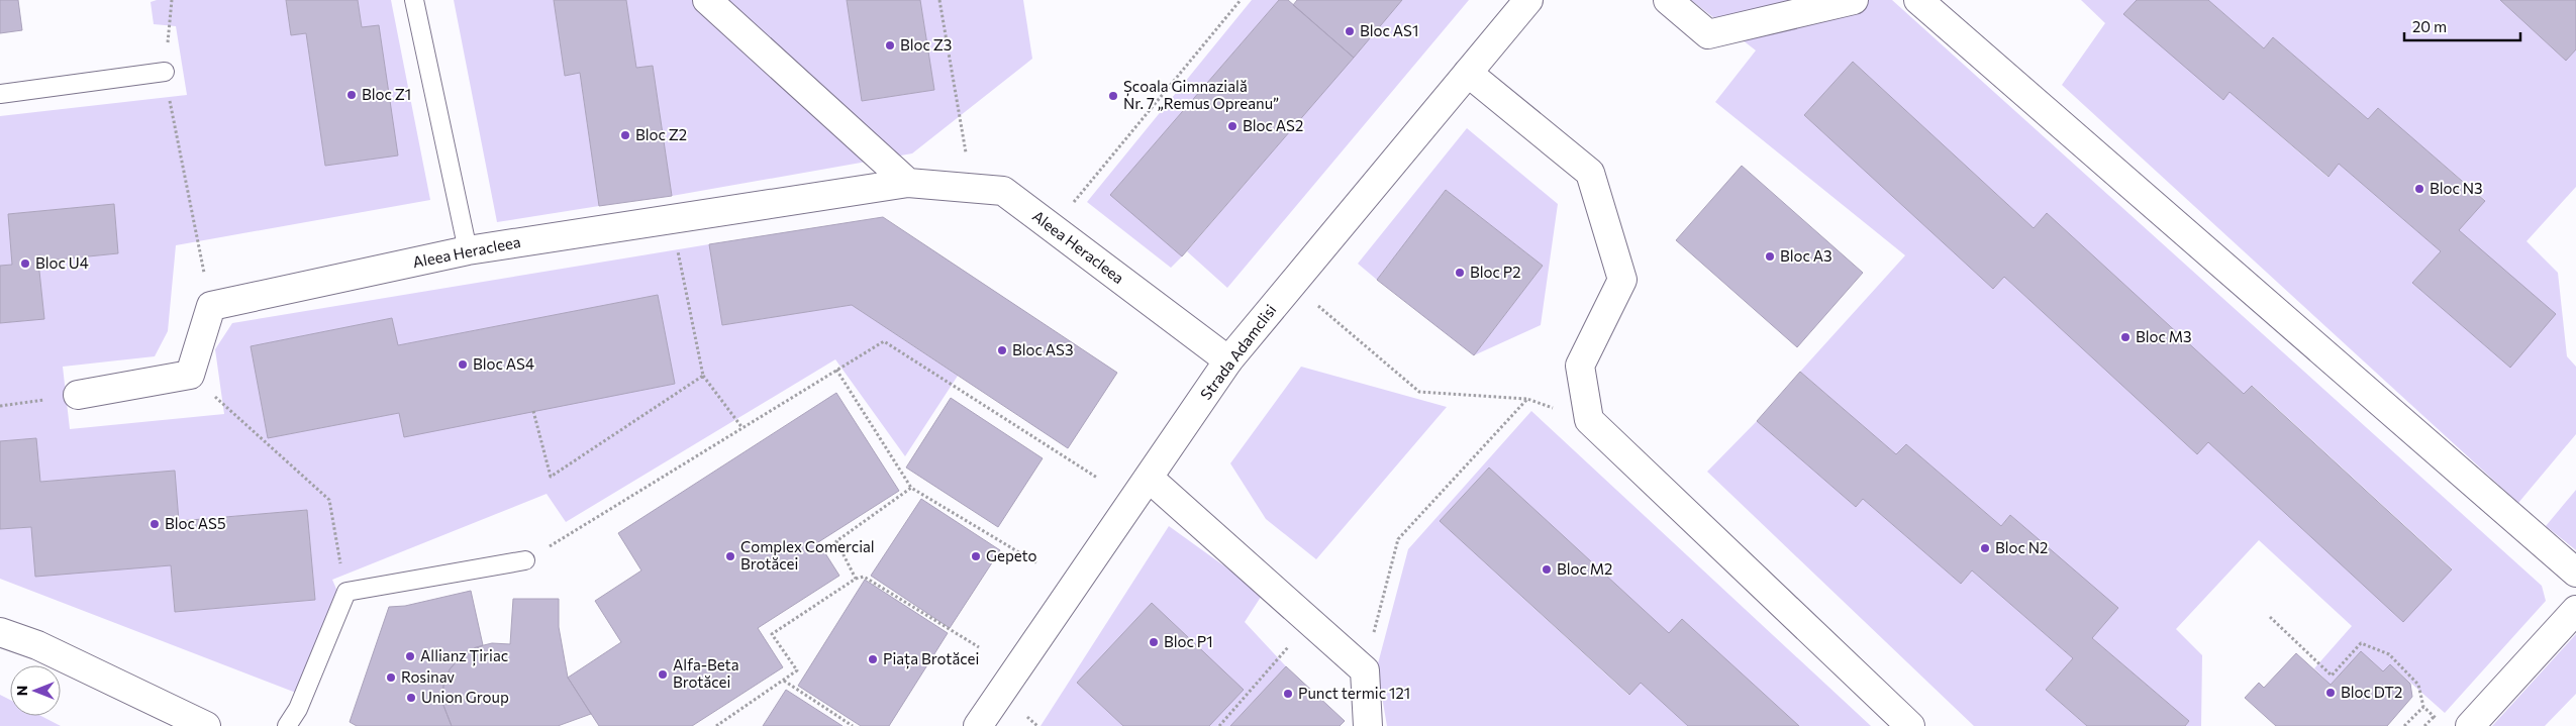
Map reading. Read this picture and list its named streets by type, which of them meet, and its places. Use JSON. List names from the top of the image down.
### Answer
{
  "streets": {
    "street": ["Aleea Heracleea", "Strada Adamclisi"]
  },
  "crossings": [
    ["Aleea Heracleea", "Strada Adamclisi"]
  ],
  "places": [
    "Bloc AS1",
    "Bloc Z3",
    "Bloc Z1",
    "Școala Gimnazială Nr. 7 „Remus Opreanu”",
    "Bloc AS2",
    "Bloc Z2",
    "Bloc N3",
    "Bloc A3",
    "Bloc U4",
    "Bloc P2",
    "Bloc M3",
    "Bloc AS3",
    "Bloc AS4",
    "Bloc AS5",
    "Bloc N2",
    "Complex Comercial Brotăcei",
    "Gepeto",
    "Bloc M2",
    "Bloc P1",
    "Allianz Țiriac",
    "Piața Brotăcei",
    "Alfa-Beta Brotăcei",
    "Rosinav",
    "Bloc DT2",
    "Punct termic 121",
    "Union Group"
  ],
  "scale_bar": "20 m",
  "north": "left"
}
